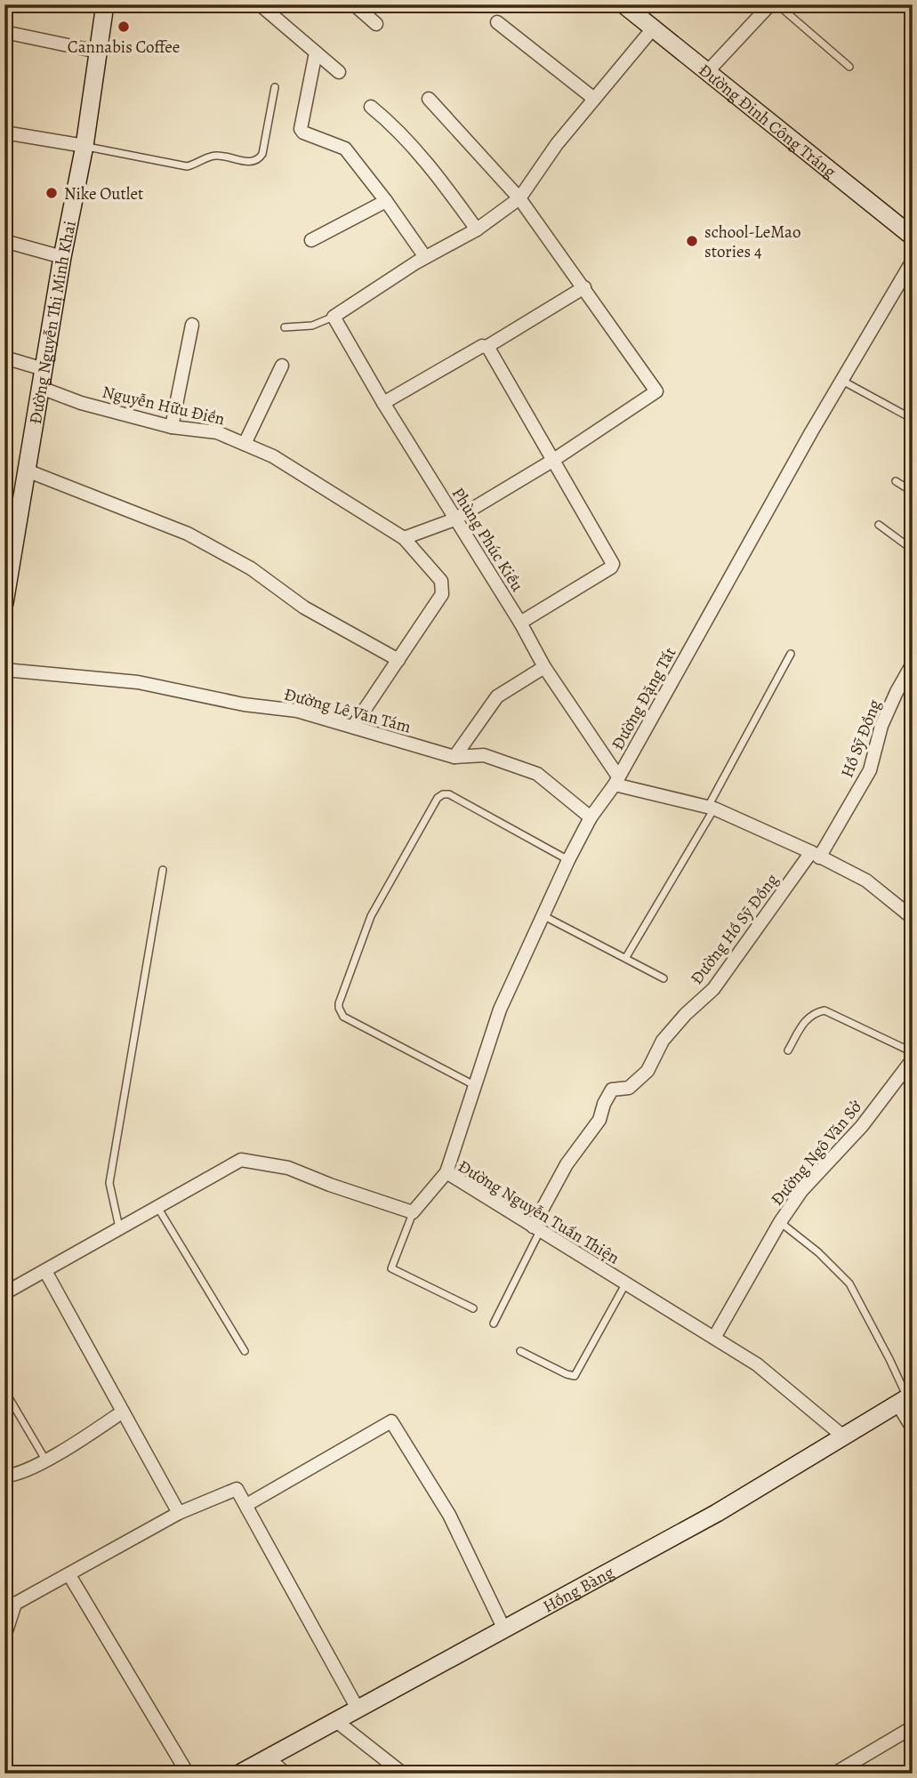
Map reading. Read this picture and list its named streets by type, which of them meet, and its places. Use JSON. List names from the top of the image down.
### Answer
{
  "streets": {
    "street": [
      "Đường Đinh Công Tráng",
      "Đường Nguyễn Thị Minh Khai",
      "Nguyễn Hữu Điền",
      "Phùng Phúc Kiều",
      "Đường Đặng Tất",
      "Đường Lê Văn Tám",
      "Hồ Sỹ Đồng",
      "Đường Hồ Sỹ Đồng",
      "Đường Ngô Văn Sở",
      "Đường Nguyễn Tuấn Thiện",
      "Hồng Bàng"
    ]
  },
  "crossings": [
    ["Đường Nguyễn Thị Minh Khai", "Nguyễn Hữu Điền"],
    ["Nguyễn Hữu Điền", "Đường Lê Văn Tám"],
    ["Phùng Phúc Kiều", "Đường Đặng Tất"],
    ["Đường Đặng Tất", "Đường Lê Văn Tám"],
    ["Đường Đặng Tất", "Đường Nguyễn Tuấn Thiện"],
    ["Hồ Sỹ Đồng", "Đường Hồ Sỹ Đồng"],
    ["Đường Hồ Sỹ Đồng", "Đường Nguyễn Tuấn Thiện"],
    ["Đường Ngô Văn Sở", "Đường Nguyễn Tuấn Thiện"],
    ["Đường Nguyễn Tuấn Thiện", "Hồng Bàng"]
  ],
  "places": ["Cannabis Coffee", "Nike Outlet", "school-LeMao stories 4"]
}
